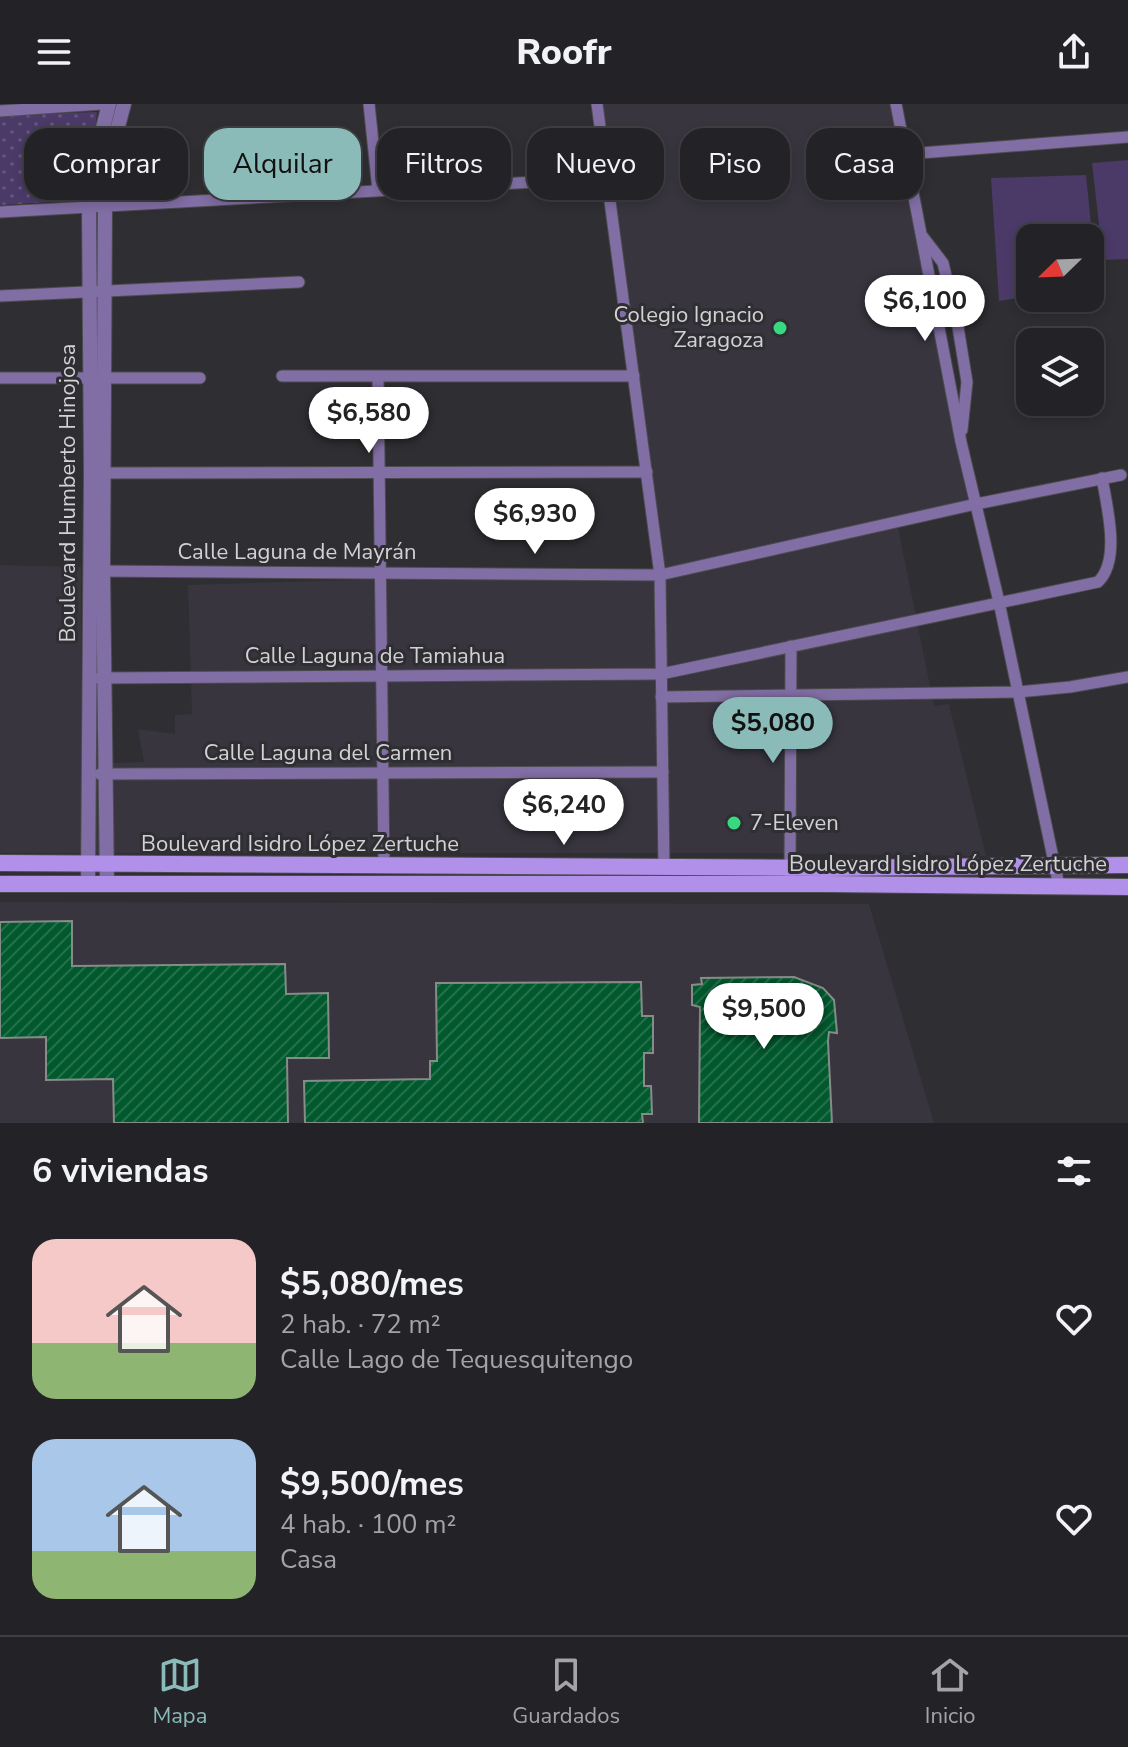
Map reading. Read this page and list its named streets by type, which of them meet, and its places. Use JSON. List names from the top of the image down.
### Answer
{
  "streets": {
    "main road": ["Boulevard Isidro López Zertuche"],
    "street": [
      "Boulevard Humberto Hinojosa",
      "Calle Laguna de Mayrán",
      "Calle Laguna de Tamiahua",
      "Calle Laguna del Carmen"
    ]
  },
  "crossings": [
    ["Boulevard Humberto Hinojosa", "Calle Laguna de Mayrán"],
    ["Boulevard Humberto Hinojosa", "Calle Laguna de Tamiahua"],
    ["Boulevard Humberto Hinojosa", "Calle Laguna del Carmen"],
    ["Boulevard Humberto Hinojosa", "Boulevard Isidro López Zertuche"],
    ["Calle Laguna de Mayrán", "Calle Laguna de Tamiahua"]
  ],
  "places": ["Colegio Ignacio Zaragoza", "7-Eleven"],
  "north": "bottom left",
  "page": {
    "header": "Roofr",
    "chip": [
      "Comprar",
      "Alquilar",
      "Filtros",
      "Nuevo",
      "Piso",
      "Casa"
    ],
    "price": [
      "$6,100",
      "$6,580",
      "$6,930",
      "$5,080",
      "$6,240",
      "$9,500"
    ],
    "heading": "6 viviendas",
    "list": [
      {
        "name": "$5,080/mes",
        "note": "2 hab. · 72 m² · Calle Lago de Tequesquitengo"
      },
      {
        "name": "$9,500/mes",
        "note": "4 hab. · 100 m² · Casa"
      }
    ],
    "tabs": ["Mapa", "Guardados", "Inicio"]
  }
}
